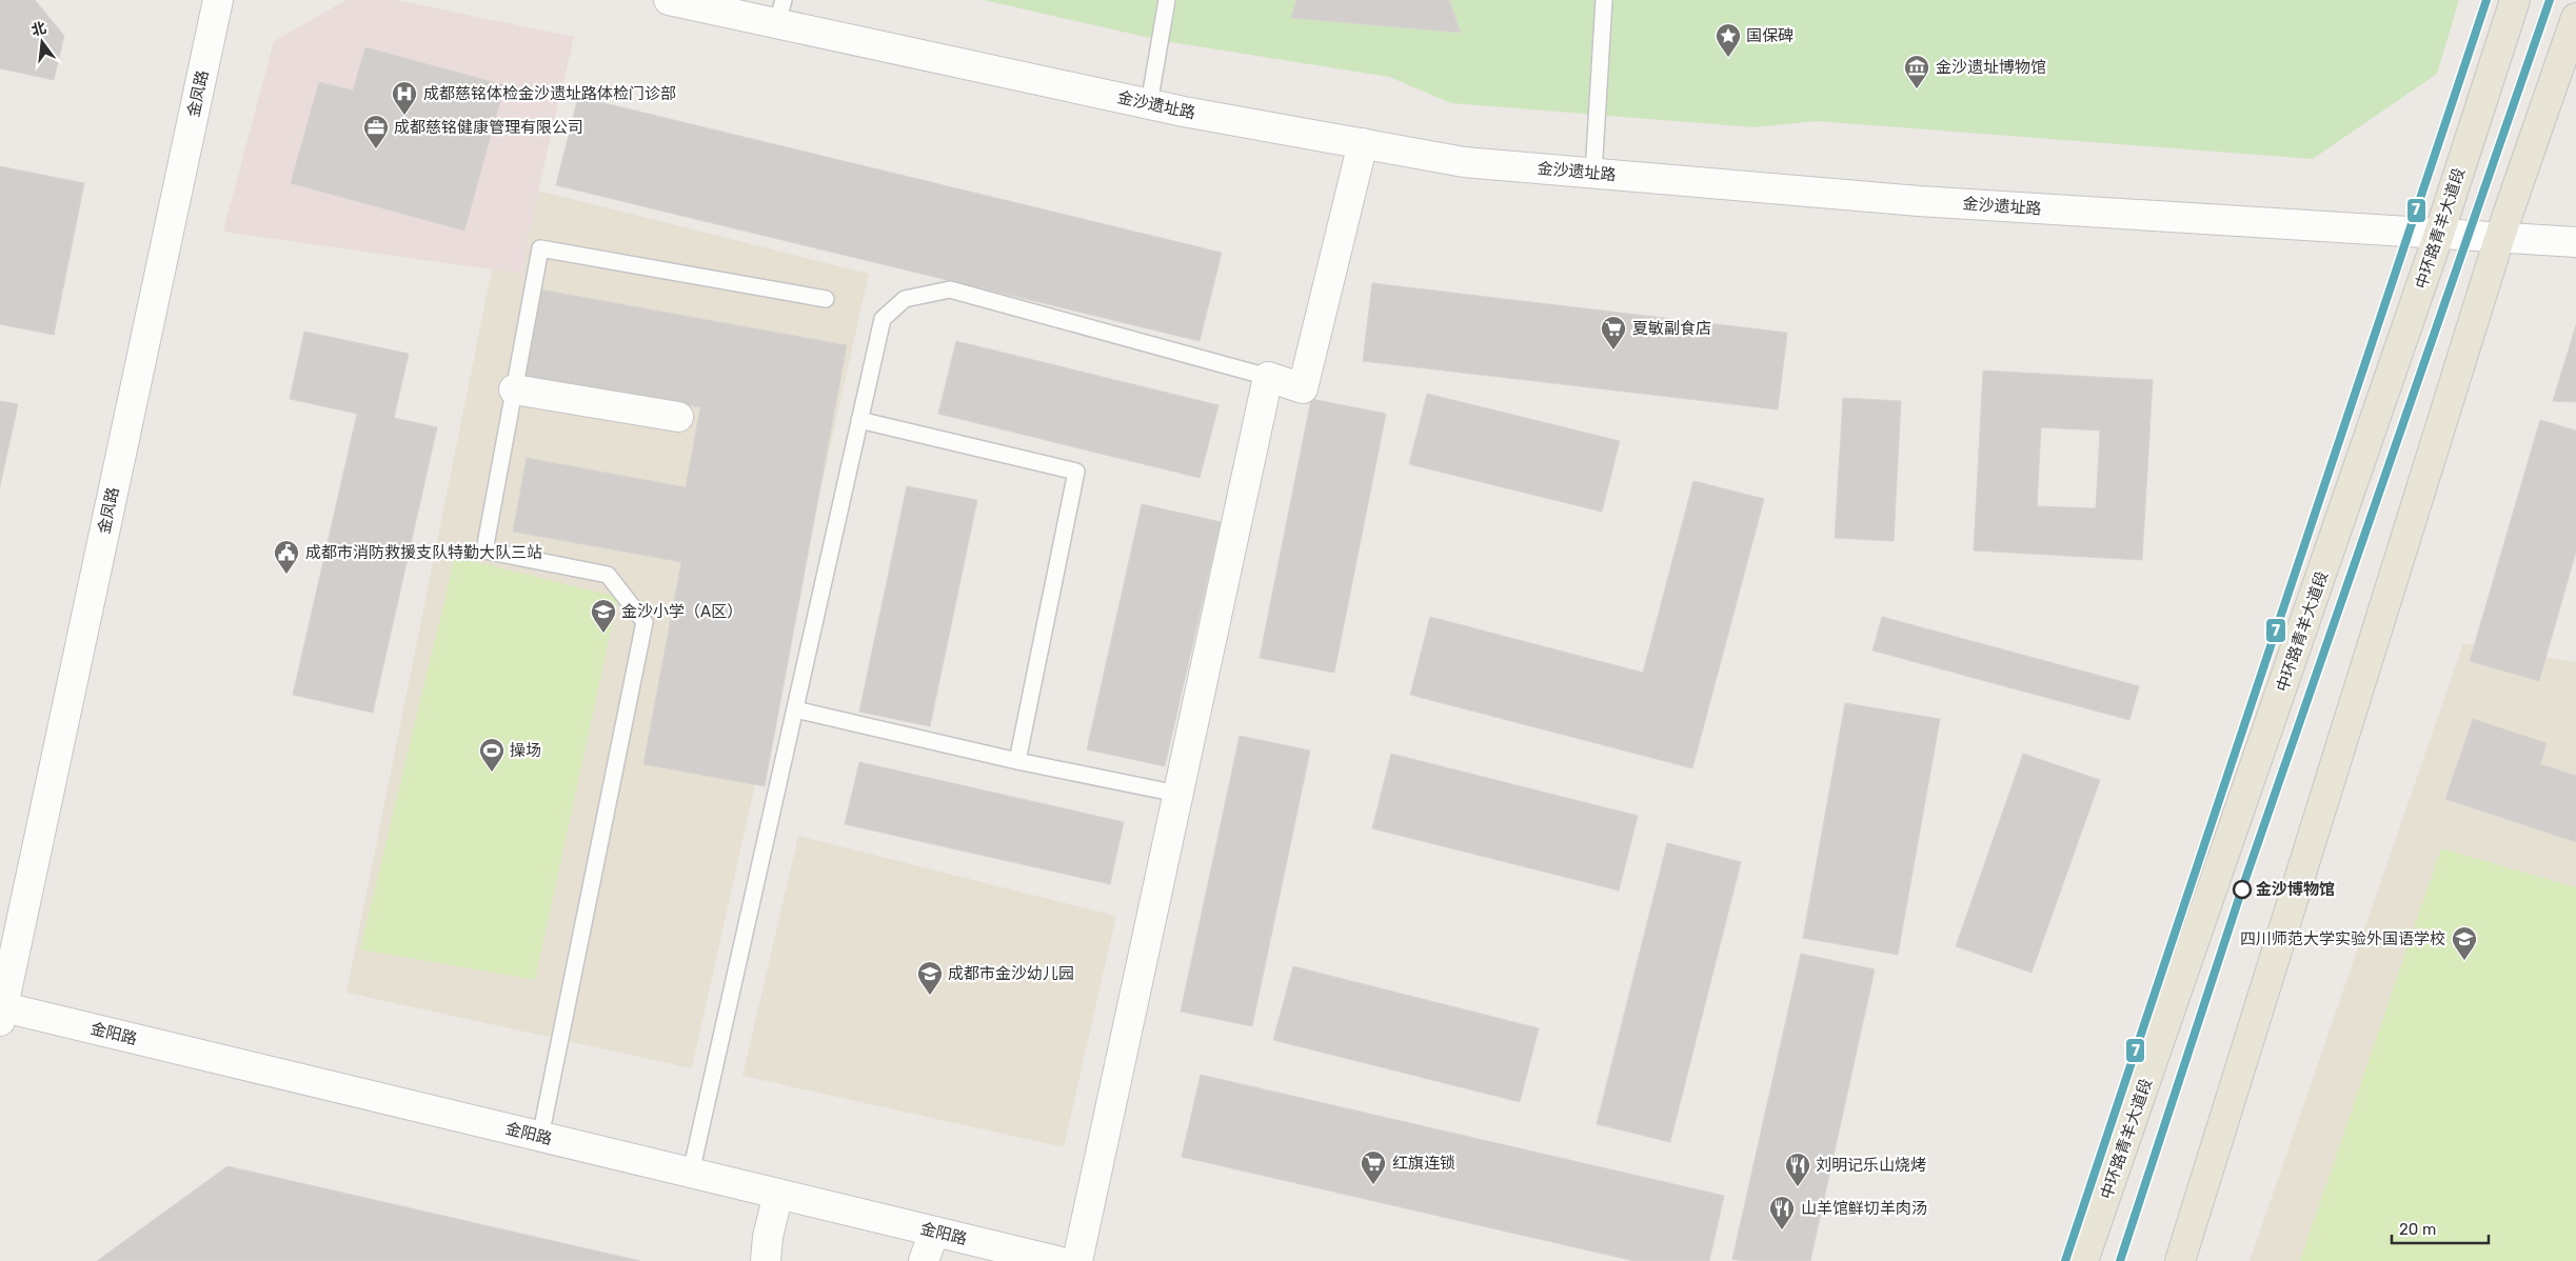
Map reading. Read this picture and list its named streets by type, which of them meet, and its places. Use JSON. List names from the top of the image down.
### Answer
{
  "streets": {
    "main road": ["中环路青羊大道段"],
    "street": ["金凤路", "金沙遗址路", "金阳路"]
  },
  "crossings": [
    ["金凤路", "金阳路"],
    ["金沙遗址路", "中环路青羊大道段"]
  ],
  "places": {
    "place": ["国保碑"],
    "museum": ["金沙遗址博物馆"],
    "hospital": ["成都慈铭体检金沙遗址路体检门诊部"],
    "office": ["成都慈铭健康管理有限公司"],
    "supermarket": ["夏敏副食店", "红旗连锁"],
    "public building": ["成都市消防救援支队特勤大队三站"],
    "school or university": ["金沙小学（A区）", "四川师范大学实验外国语学校", "成都市金沙幼儿园"],
    "sports": ["操场"],
    "other": ["金沙博物馆"],
    "restaurant": ["刘明记乐山烧烤", "山羊馆鲜切羊肉汤"]
  },
  "lines": ["transit line 7"],
  "scale_bar": "20 m",
  "north": "top"
}
